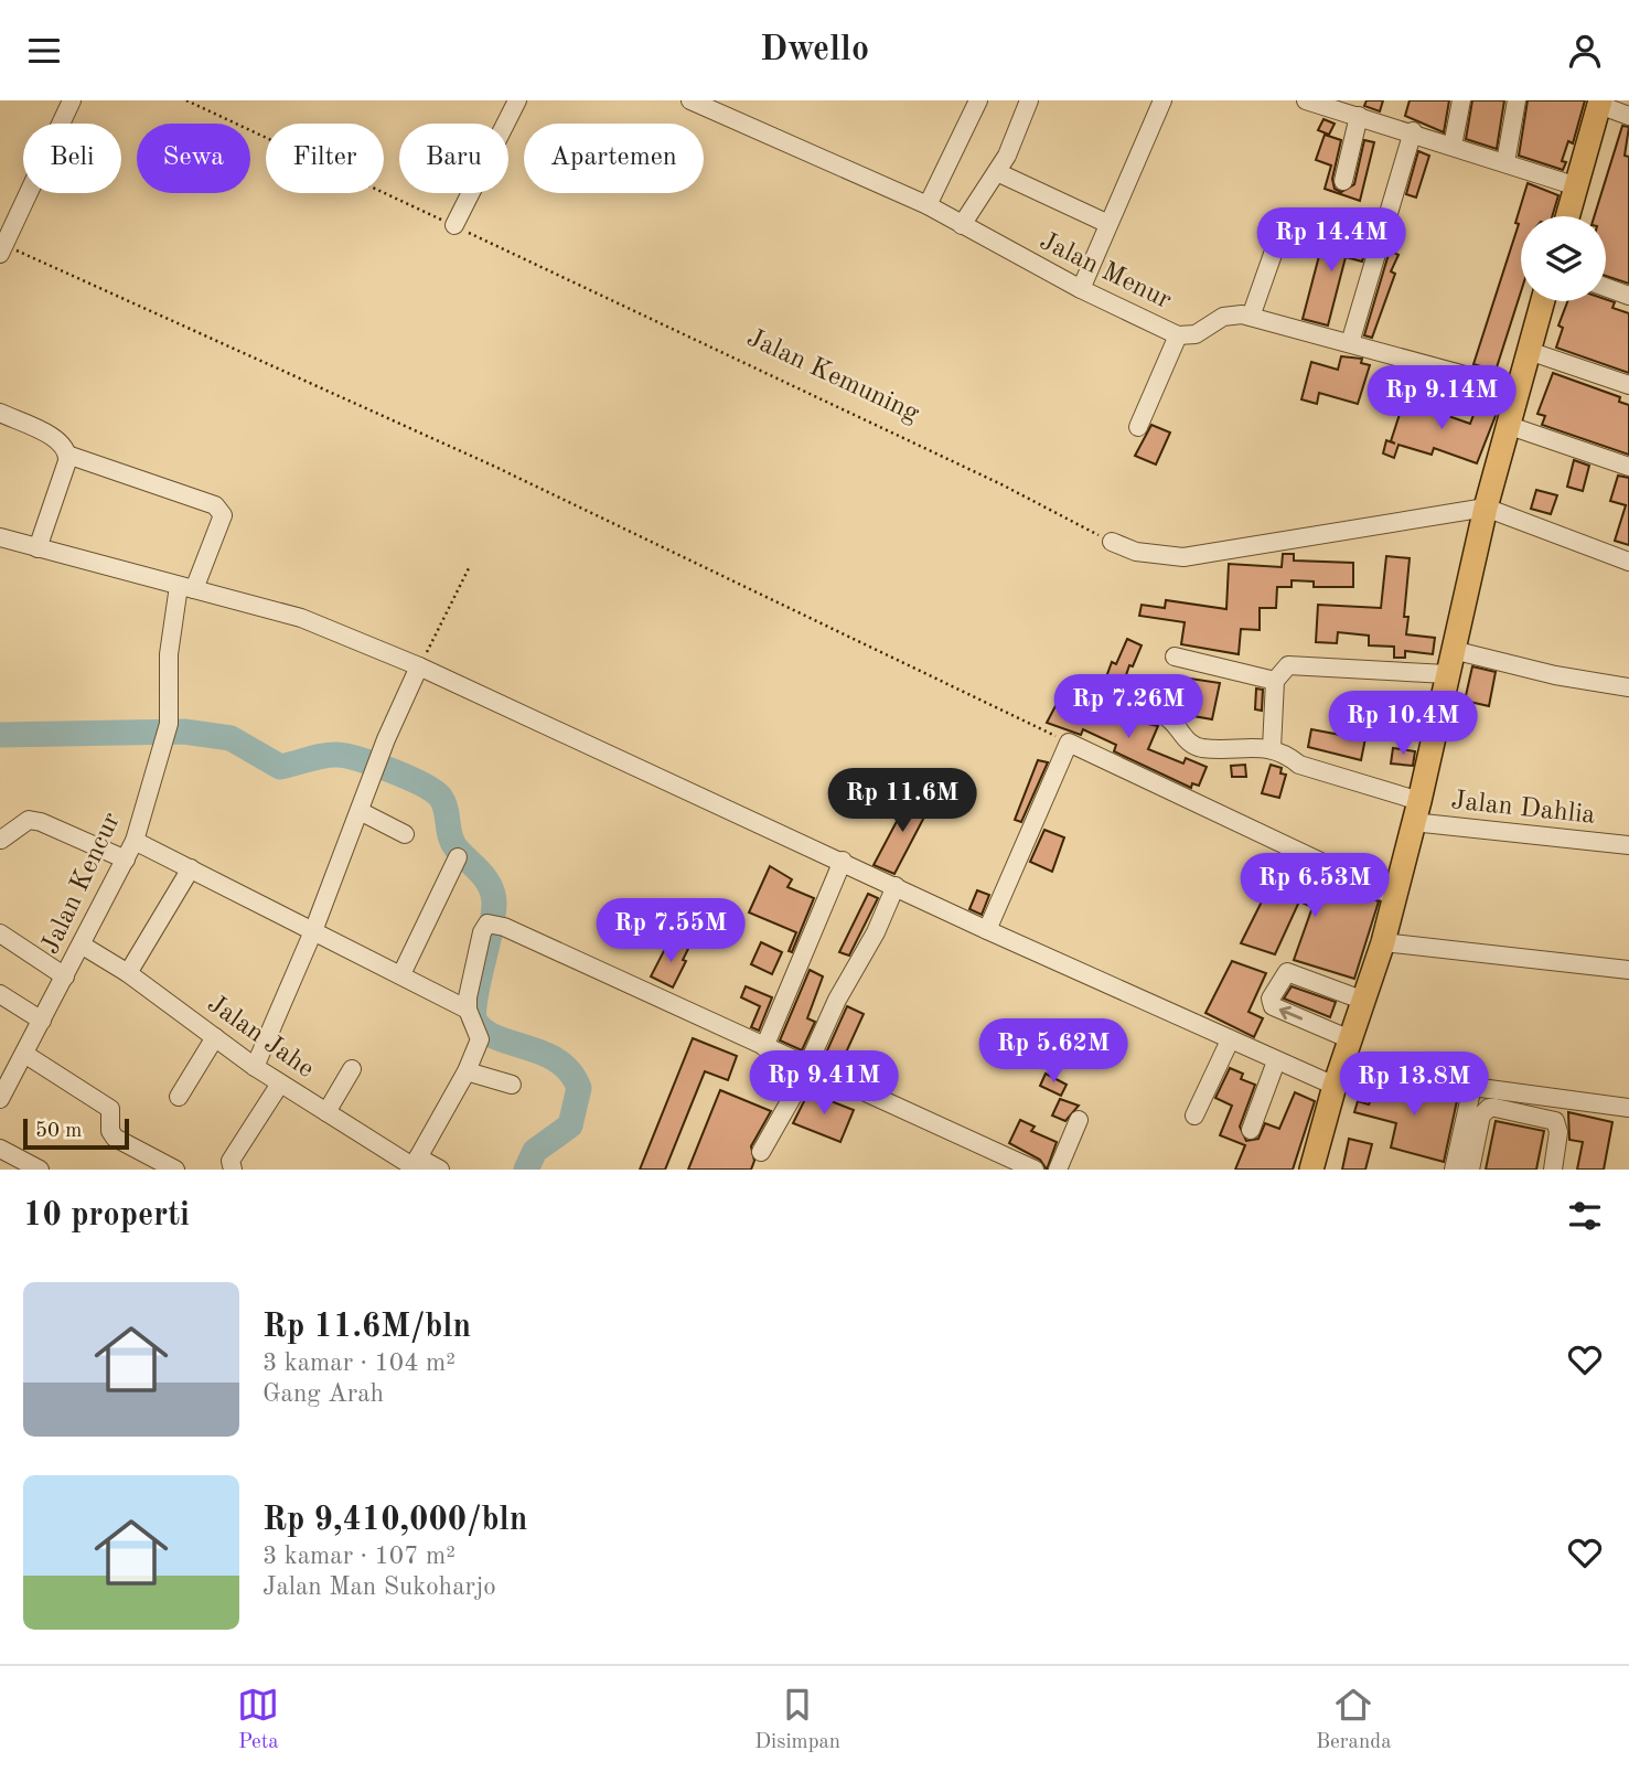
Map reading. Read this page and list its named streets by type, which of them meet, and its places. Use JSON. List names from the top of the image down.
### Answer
{
  "streets": {
    "street": [
      "Jalan Menur",
      "Jalan Dahlia",
      "Jalan Kencur",
      "Jalan Jahe"
    ],
    "path": ["Jalan Kemuning"]
  },
  "crossings": [
    ["Jalan Kencur", "Jalan Jahe"]
  ],
  "scale_bar": "50 m",
  "page": {
    "header": "Dwello",
    "chip": [
      "Beli",
      "Sewa",
      "Filter",
      "Baru",
      "Apartemen"
    ],
    "price": [
      "Rp 14.4M",
      "Rp 9.14M",
      "Rp 7.26M",
      "Rp 10.4M",
      "Rp 11.6M",
      "Rp 6.53M",
      "Rp 7.55M",
      "Rp 5.62M",
      "Rp 9.41M",
      "Rp 13.8M"
    ],
    "scale": "50 m",
    "heading": "10 properti",
    "list": [
      {
        "name": "Rp 11.6M/bln",
        "note": "3 kamar · 104 m² · Gang Arah"
      },
      {
        "name": "Rp 9,410,000/bln",
        "note": "3 kamar · 107 m² · Jalan Man Sukoharjo"
      }
    ],
    "tabs": ["Peta", "Disimpan", "Beranda"]
  }
}
